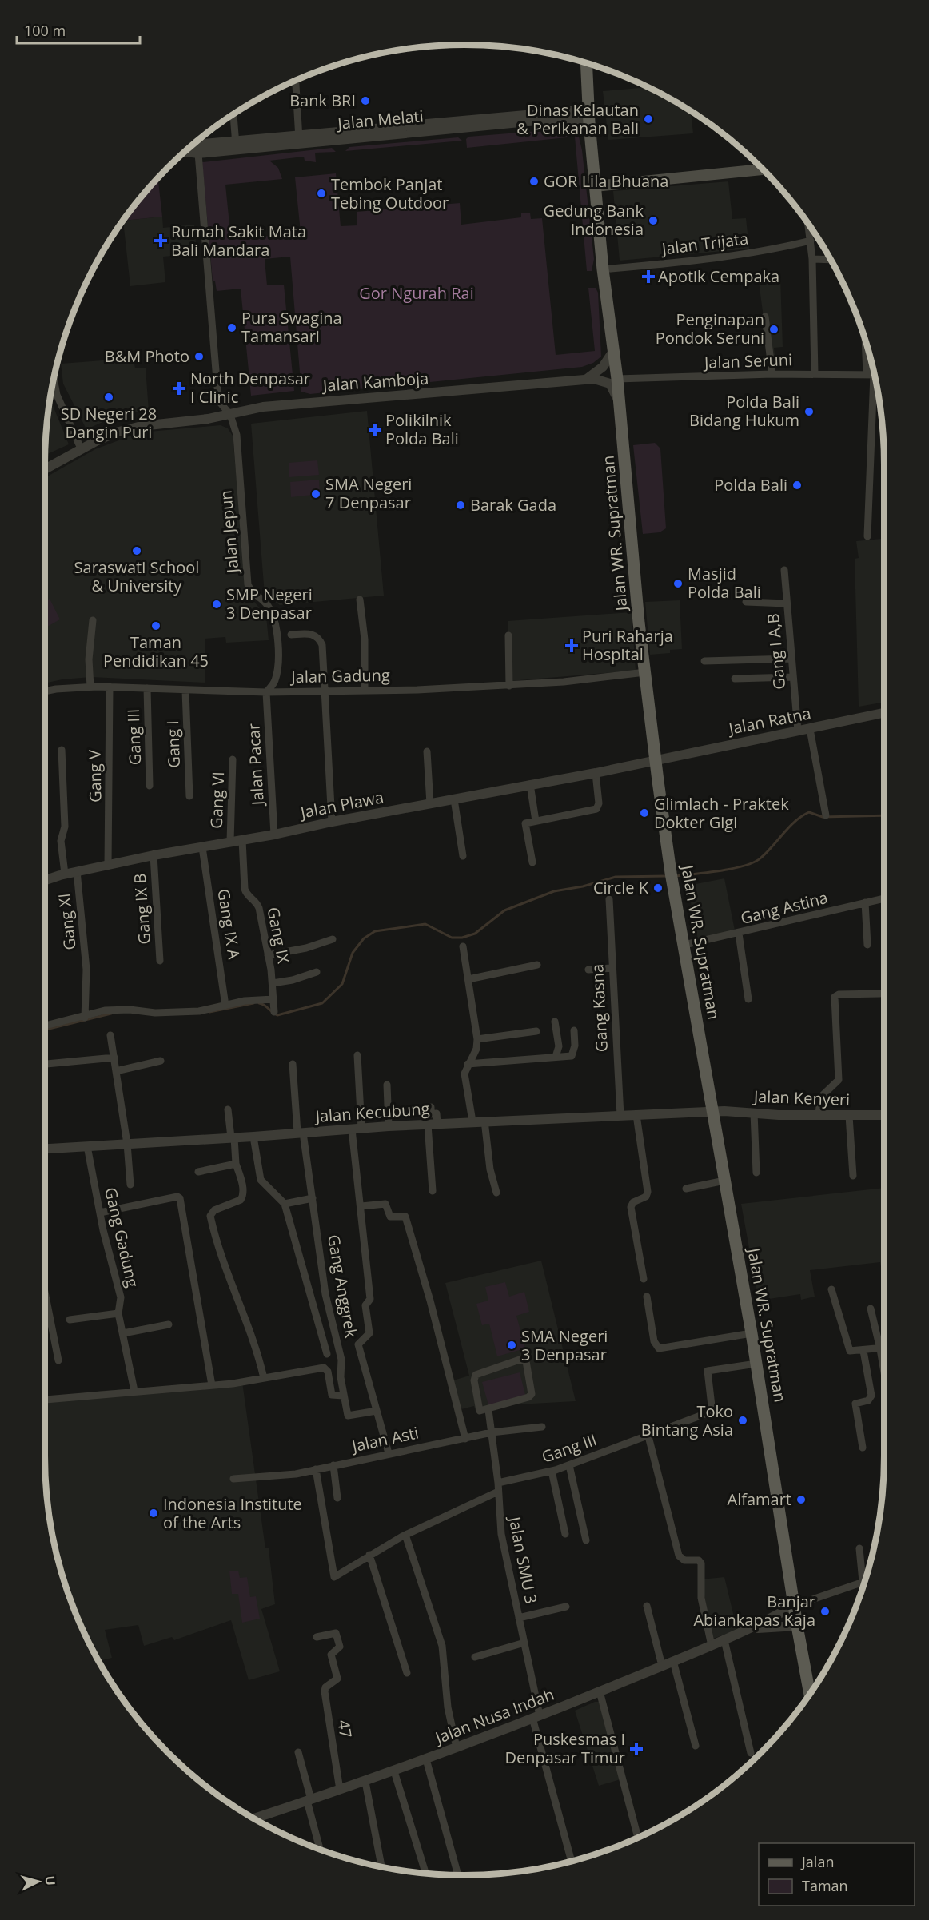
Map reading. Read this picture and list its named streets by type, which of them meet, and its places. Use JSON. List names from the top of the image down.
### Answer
{
  "streets": {
    "main road": ["Jalan WR. Supratman"],
    "street": [
      "Jalan Melati",
      "Jalan Trijata",
      "Jalan Seruni",
      "Jalan Kamboja",
      "Jalan Jepun",
      "Gang I A,B",
      "Jalan Gadung",
      "Jalan Ratna",
      "Gang III",
      "Gang I",
      "Jalan Pacar",
      "Gang V",
      "Gang VI",
      "Jalan Plawa",
      "Gang Astina",
      "Gang IX B",
      "Gang XI",
      "Gang IX A",
      "Gang IX",
      "Gang Kasna",
      "Jalan Kenyeri",
      "Jalan Kecubung",
      "Gang Gadung",
      "Gang Anggrek",
      "Jalan Asti",
      "Jalan SMU 3",
      "Jalan Nusa Indah",
      "47"
    ]
  },
  "crossings": [
    ["Jalan Melati", "Jalan Jepun"],
    ["Jalan Melati", "Jalan WR. Supratman"],
    ["Jalan Trijata", "Jalan WR. Supratman"],
    ["Jalan Seruni", "Jalan WR. Supratman"],
    ["Jalan Kamboja", "Jalan Jepun"],
    ["Jalan Kamboja", "Jalan WR. Supratman"],
    ["Jalan Jepun", "Jalan Gadung"],
    ["Jalan Jepun", "Jalan Pacar"],
    ["Jalan WR. Supratman", "Jalan Gadung"],
    ["Jalan WR. Supratman", "Jalan Ratna"],
    ["Jalan WR. Supratman", "Gang III"],
    ["Jalan WR. Supratman", "Jalan Plawa"],
    ["Jalan WR. Supratman", "Gang Astina"],
    ["Jalan WR. Supratman", "Jalan Kenyeri"],
    ["Jalan WR. Supratman", "Jalan Kecubung"],
    ["Jalan WR. Supratman", "Jalan Nusa Indah"],
    ["Gang I A,B", "Jalan Ratna"],
    ["Jalan Gadung", "Gang III"],
    ["Jalan Gadung", "Gang I"],
    ["Jalan Gadung", "Jalan Pacar"],
    ["Jalan Gadung", "Gang V"],
    ["Jalan Ratna", "Jalan Plawa"],
    ["Gang III", "Jalan SMU 3"],
    ["Jalan Pacar", "Jalan Plawa"],
    ["Gang V", "Jalan Plawa"],
    ["Gang VI", "Jalan Plawa"],
    ["Jalan Plawa", "Gang IX B"],
    ["Jalan Plawa", "Gang XI"],
    ["Jalan Plawa", "Gang IX A"],
    ["Jalan Plawa", "Gang IX"],
    ["Gang Kasna", "Jalan Kecubung"],
    ["Jalan Kenyeri", "Jalan Kecubung"],
    ["Jalan Kecubung", "Gang Gadung"],
    ["Jalan Kecubung", "Gang Anggrek"],
    ["Jalan Asti", "Jalan SMU 3"],
    ["Jalan SMU 3", "Jalan Nusa Indah"],
    ["Jalan Nusa Indah", "47"]
  ],
  "parks": ["Gor Ngurah Rai"],
  "places": {
    "other": [
      "Bank BRI",
      "Dinas Kelautan & Perikanan Bali",
      "GOR Lila Bhuana",
      "Tembok Panjat Tebing Outdoor",
      "Gedung Bank Indonesia",
      "Pura Swagina Tamansari",
      "Penginapan Pondok Seruni",
      "B&M Photo",
      "SD Negeri 28 Dangin Puri",
      "Polda Bali Bidang Hukum",
      "Polda Bali",
      "SMA Negeri 7 Denpasar",
      "Barak Gada",
      "Saraswati School & University",
      "Masjid Polda Bali",
      "SMP Negeri 3 Denpasar",
      "Taman Pendidikan 45",
      "Glimlach - Praktek Dokter Gigi",
      "Circle K",
      "SMA Negeri 3 Denpasar",
      "Toko Bintang Asia",
      "Alfamart",
      "Indonesia Institute of the Arts",
      "Banjar Abiankapas Kaja"
    ],
    "health": [
      "Rumah Sakit Mata Bali Mandara",
      "Apotik Cempaka",
      "North Denpasar I Clinic",
      "Polikilnik Polda Bali",
      "Puri Raharja Hospital",
      "Puskesmas I Denpasar Timur"
    ]
  },
  "legend": ["Jalan", "Taman"],
  "scale_bar": "100 m",
  "north": "right"
}
